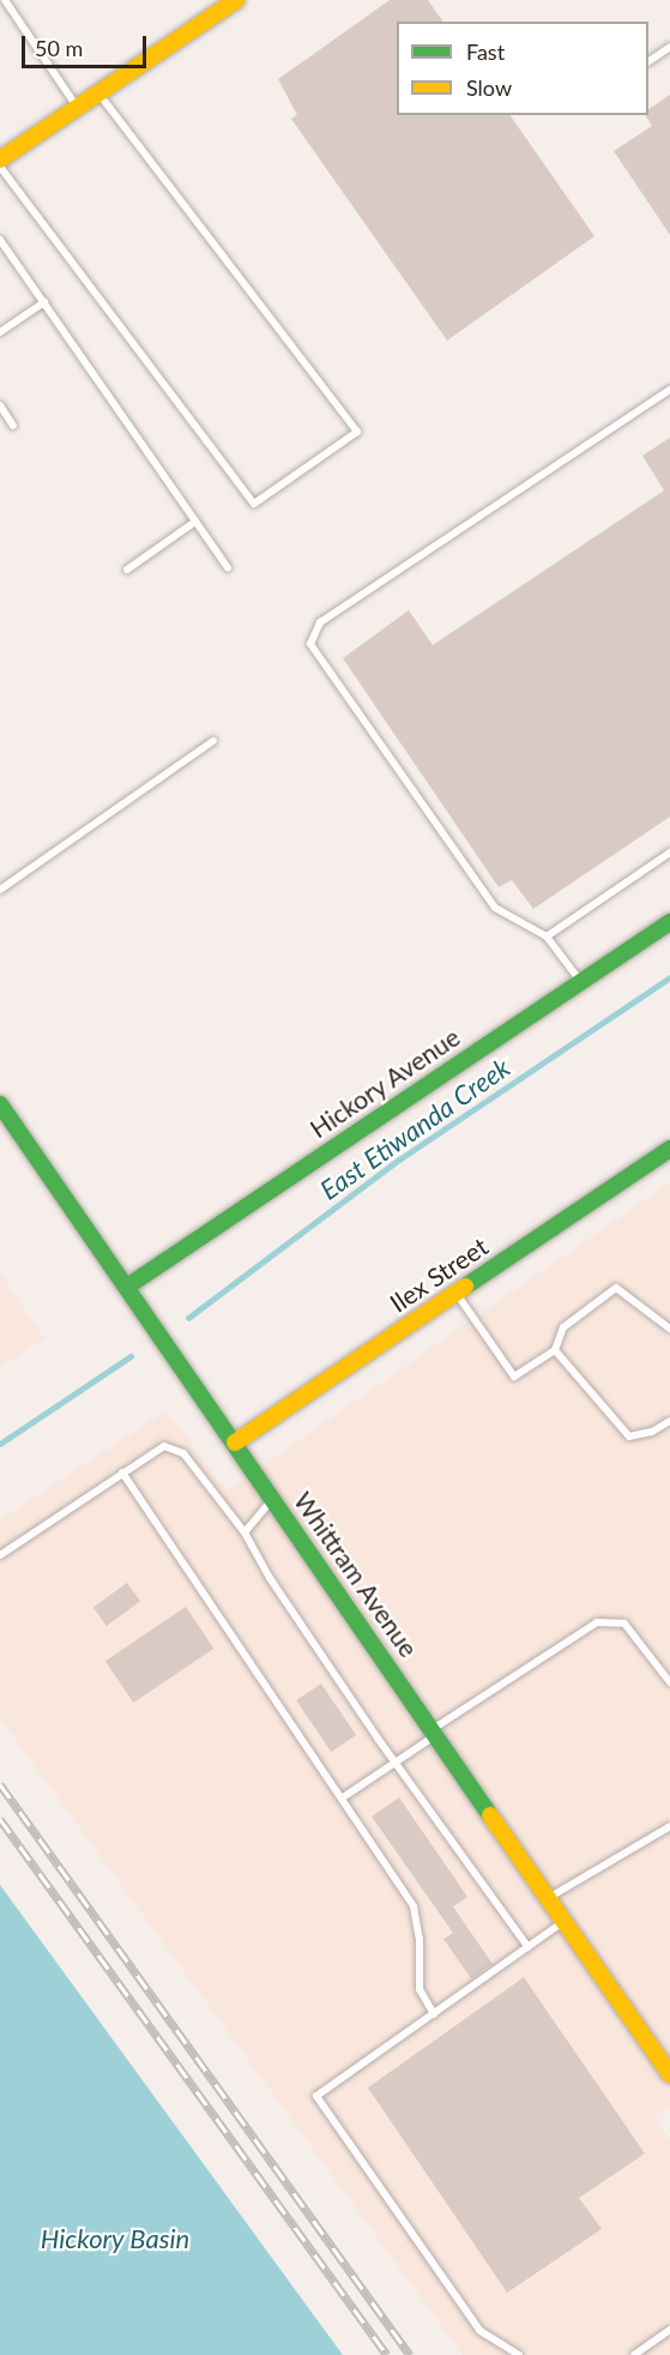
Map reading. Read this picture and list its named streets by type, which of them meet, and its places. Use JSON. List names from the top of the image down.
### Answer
{
  "streets": {
    "street": ["Hickory Avenue", "Ilex Street", "Whittram Avenue"]
  },
  "crossings": [
    ["Hickory Avenue", "Whittram Avenue"],
    ["Ilex Street", "Whittram Avenue"]
  ],
  "water": ["East Etiwanda Creek", "Hickory Basin"],
  "legend": ["Fast", "Slow"],
  "scale_bar": "50 m"
}
